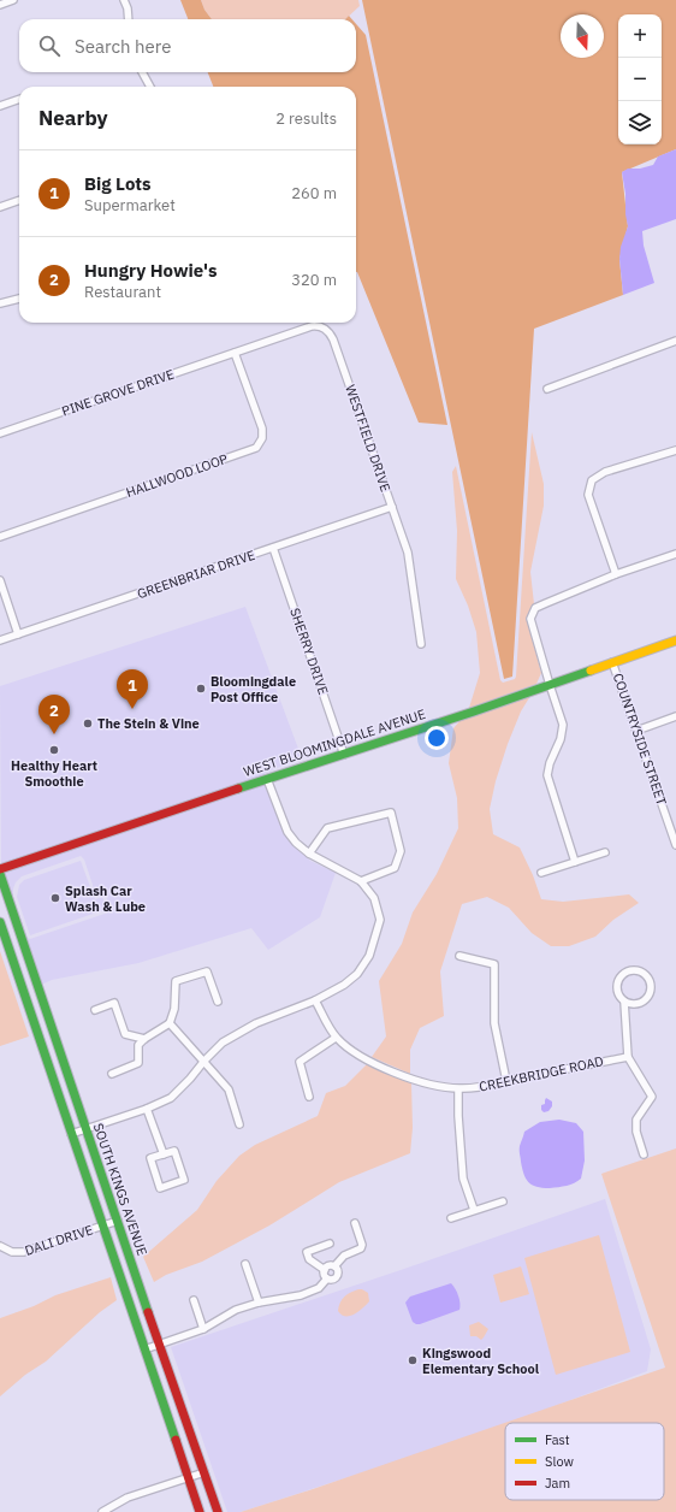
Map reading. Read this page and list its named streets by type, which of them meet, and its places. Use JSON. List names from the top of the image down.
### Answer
{
  "streets": {
    "main road": ["WEST BLOOMINGDALE AVENUE", "SOUTH KINGS AVENUE"],
    "street": [
      "PINE GROVE DRIVE",
      "WESTFIELD DRIVE",
      "HALLWOOD LOOP",
      "GREENBRIAR DRIVE",
      "SHERRY DRIVE",
      "COUNTRYSIDE STREET",
      "CREEKBRIDGE ROAD",
      "DALI DRIVE"
    ]
  },
  "crossings": [
    ["PINE GROVE DRIVE", "WESTFIELD DRIVE"],
    ["PINE GROVE DRIVE", "HALLWOOD LOOP"],
    ["WESTFIELD DRIVE", "HALLWOOD LOOP"],
    ["WESTFIELD DRIVE", "GREENBRIAR DRIVE"],
    ["GREENBRIAR DRIVE", "SHERRY DRIVE"],
    ["SHERRY DRIVE", "WEST BLOOMINGDALE AVENUE"],
    ["COUNTRYSIDE STREET", "WEST BLOOMINGDALE AVENUE"],
    ["SOUTH KINGS AVENUE", "DALI DRIVE"]
  ],
  "places": [
    "Bloomingdale Post Office",
    "The Stein & Vine",
    "Healthy Heart Smoothie",
    "Splash Car Wash & Lube",
    "Kingswood Elementary School"
  ],
  "legend": ["Fast", "Slow", "Jam"],
  "north": "bottom",
  "page": {
    "map_buttons": ["+", "−"],
    "search": "Search here",
    "heading": ["Nearby", "2 results"],
    "list": [
      {
        "mark": "1",
        "name": "Big Lots",
        "note": "Supermarket",
        "value": "260 m"
      },
      {
        "mark": "2",
        "name": "Hungry Howie's",
        "note": "Restaurant",
        "value": "320 m"
      }
    ],
    "pins": ["1", "2"]
  }
}
